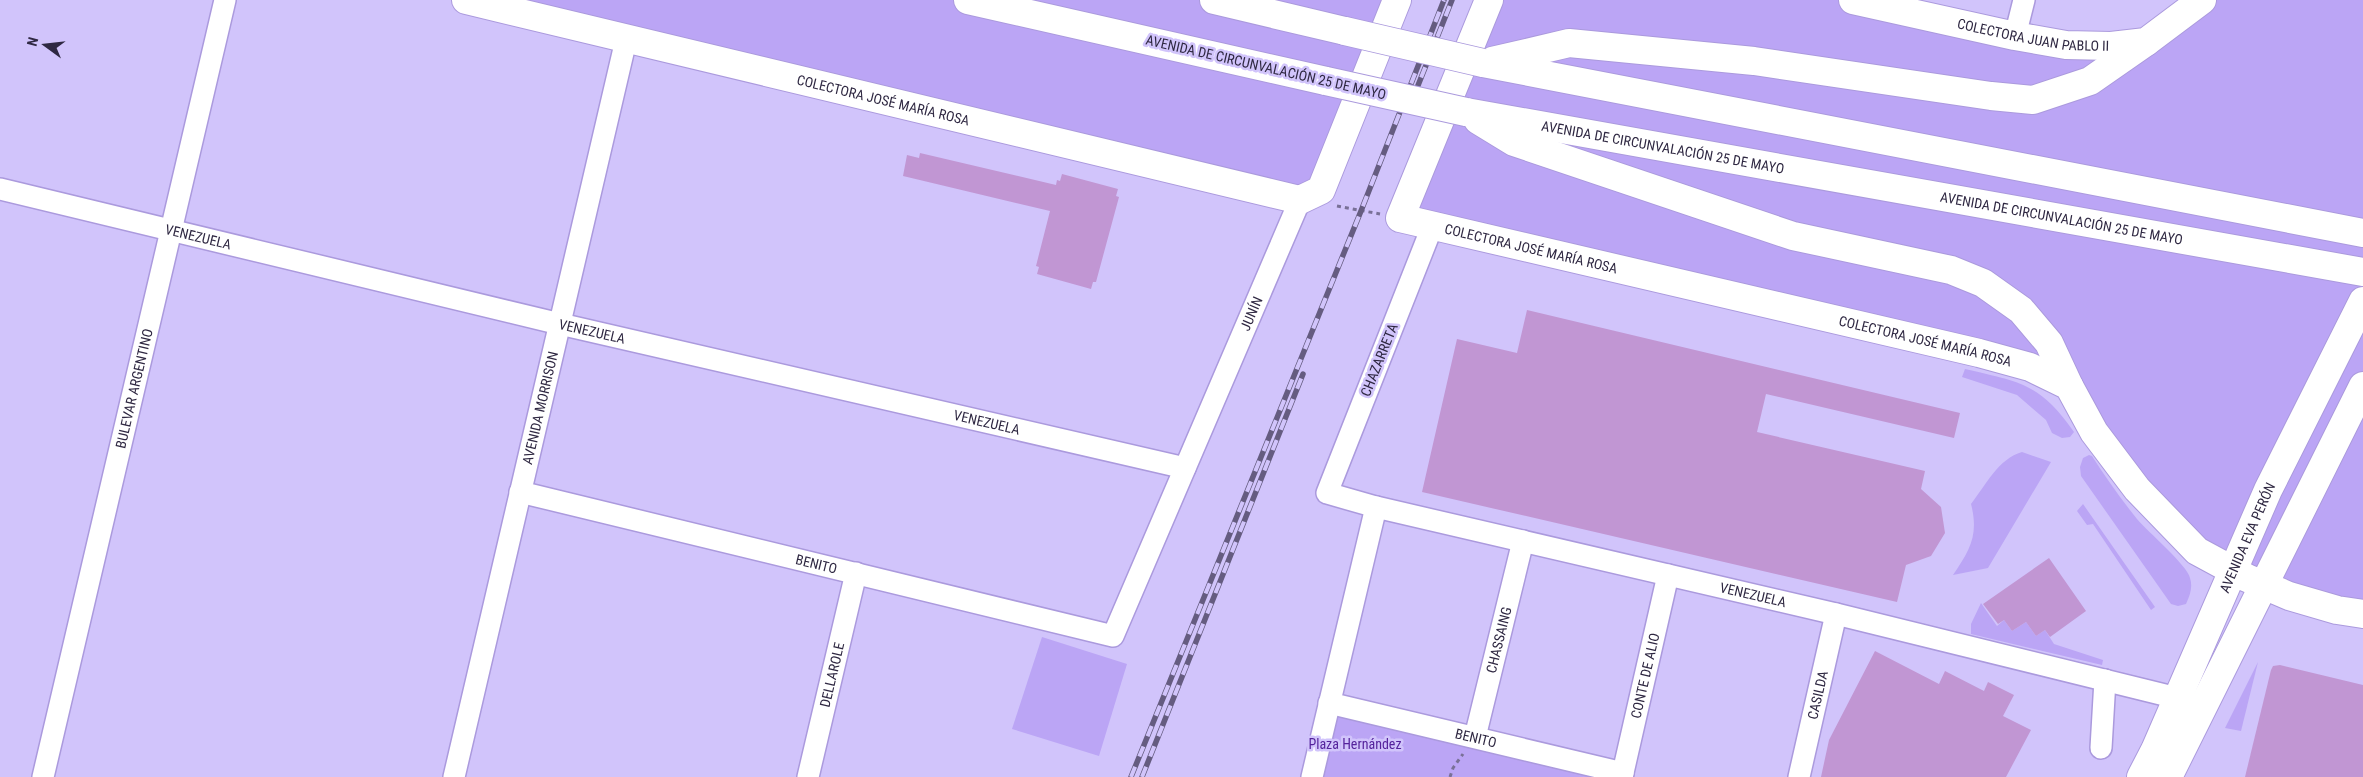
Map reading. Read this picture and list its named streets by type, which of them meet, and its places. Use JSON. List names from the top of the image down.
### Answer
{
  "streets": {
    "main road": [
      "COLECTORA JUAN PABLO II",
      "AVENIDA DE CIRCUNVALACIÓN 25 DE MAYO",
      "COLECTORA JOSÉ MARÍA ROSA",
      "AVENIDA EVA PERÓN"
    ],
    "street": [
      "VENEZUELA",
      "JUNÍN",
      "CHAZARRETA",
      "BULEVAR ARGENTINO",
      "AVENIDA MORRISON",
      "BENITO",
      "CHASSAING",
      "DELLAROLE",
      "CONTE DE ALIO",
      "CASILDA"
    ]
  },
  "crossings": [
    ["COLECTORA JOSÉ MARÍA ROSA", "JUNÍN"],
    ["COLECTORA JOSÉ MARÍA ROSA", "CHAZARRETA"],
    ["COLECTORA JOSÉ MARÍA ROSA", "AVENIDA MORRISON"],
    ["VENEZUELA", "JUNÍN"],
    ["VENEZUELA", "CHAZARRETA"],
    ["VENEZUELA", "BULEVAR ARGENTINO"],
    ["VENEZUELA", "AVENIDA MORRISON"],
    ["VENEZUELA", "AVENIDA EVA PERÓN"],
    ["VENEZUELA", "CHASSAING"],
    ["VENEZUELA", "CONTE DE ALIO"],
    ["VENEZUELA", "CASILDA"],
    ["JUNÍN", "BENITO"],
    ["AVENIDA MORRISON", "BENITO"],
    ["BENITO", "CHASSAING"],
    ["BENITO", "DELLAROLE"],
    ["BENITO", "CONTE DE ALIO"]
  ],
  "parks": ["Plaza Hernández"],
  "north": "left"
}
